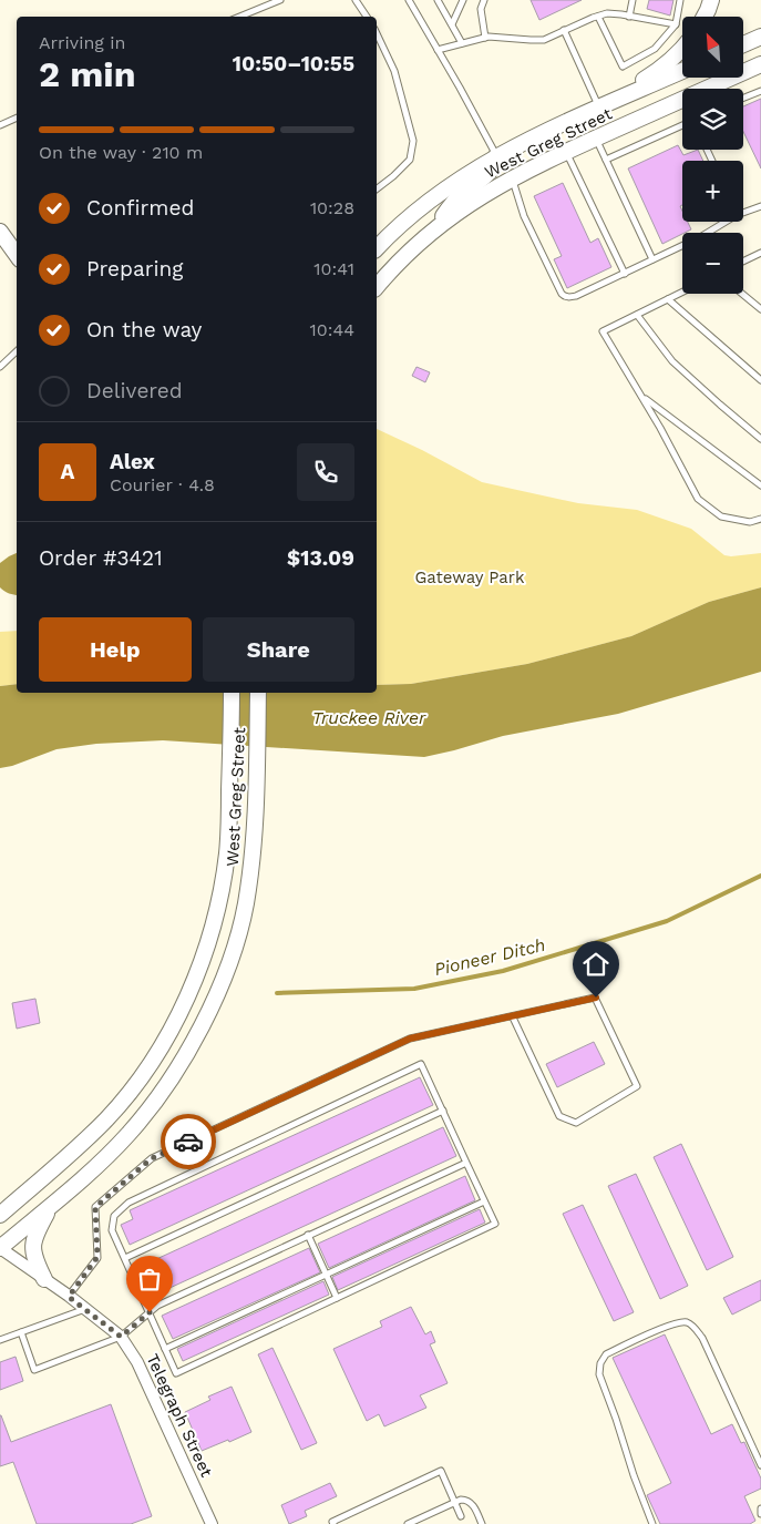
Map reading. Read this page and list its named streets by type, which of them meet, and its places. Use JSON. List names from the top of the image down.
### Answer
{
  "streets": {
    "main road": ["West Greg Street"],
    "street": ["Telegraph Street"]
  },
  "crossings": [
    ["West Greg Street", "Telegraph Street"]
  ],
  "water": ["Truckee River", "Pioneer Ditch"],
  "parks": ["Gateway Park"],
  "north": "top left",
  "page": {
    "map_buttons": ["+", "−"],
    "heading": ["2 min", "Arriving in", "10:50–10:55"],
    "panel": [
      "Alex",
      "Courier · 4.8",
      "Order #3421",
      "$13.09"
    ],
    "bar": "On the way · 210 m",
    "list": [
      ["Confirmed", "10:28"],
      ["Preparing", "10:41"],
      ["On the way", "10:44"],
      "Delivered"
    ],
    "round": "A",
    "buttons": ["Help", "Share"]
  }
}
